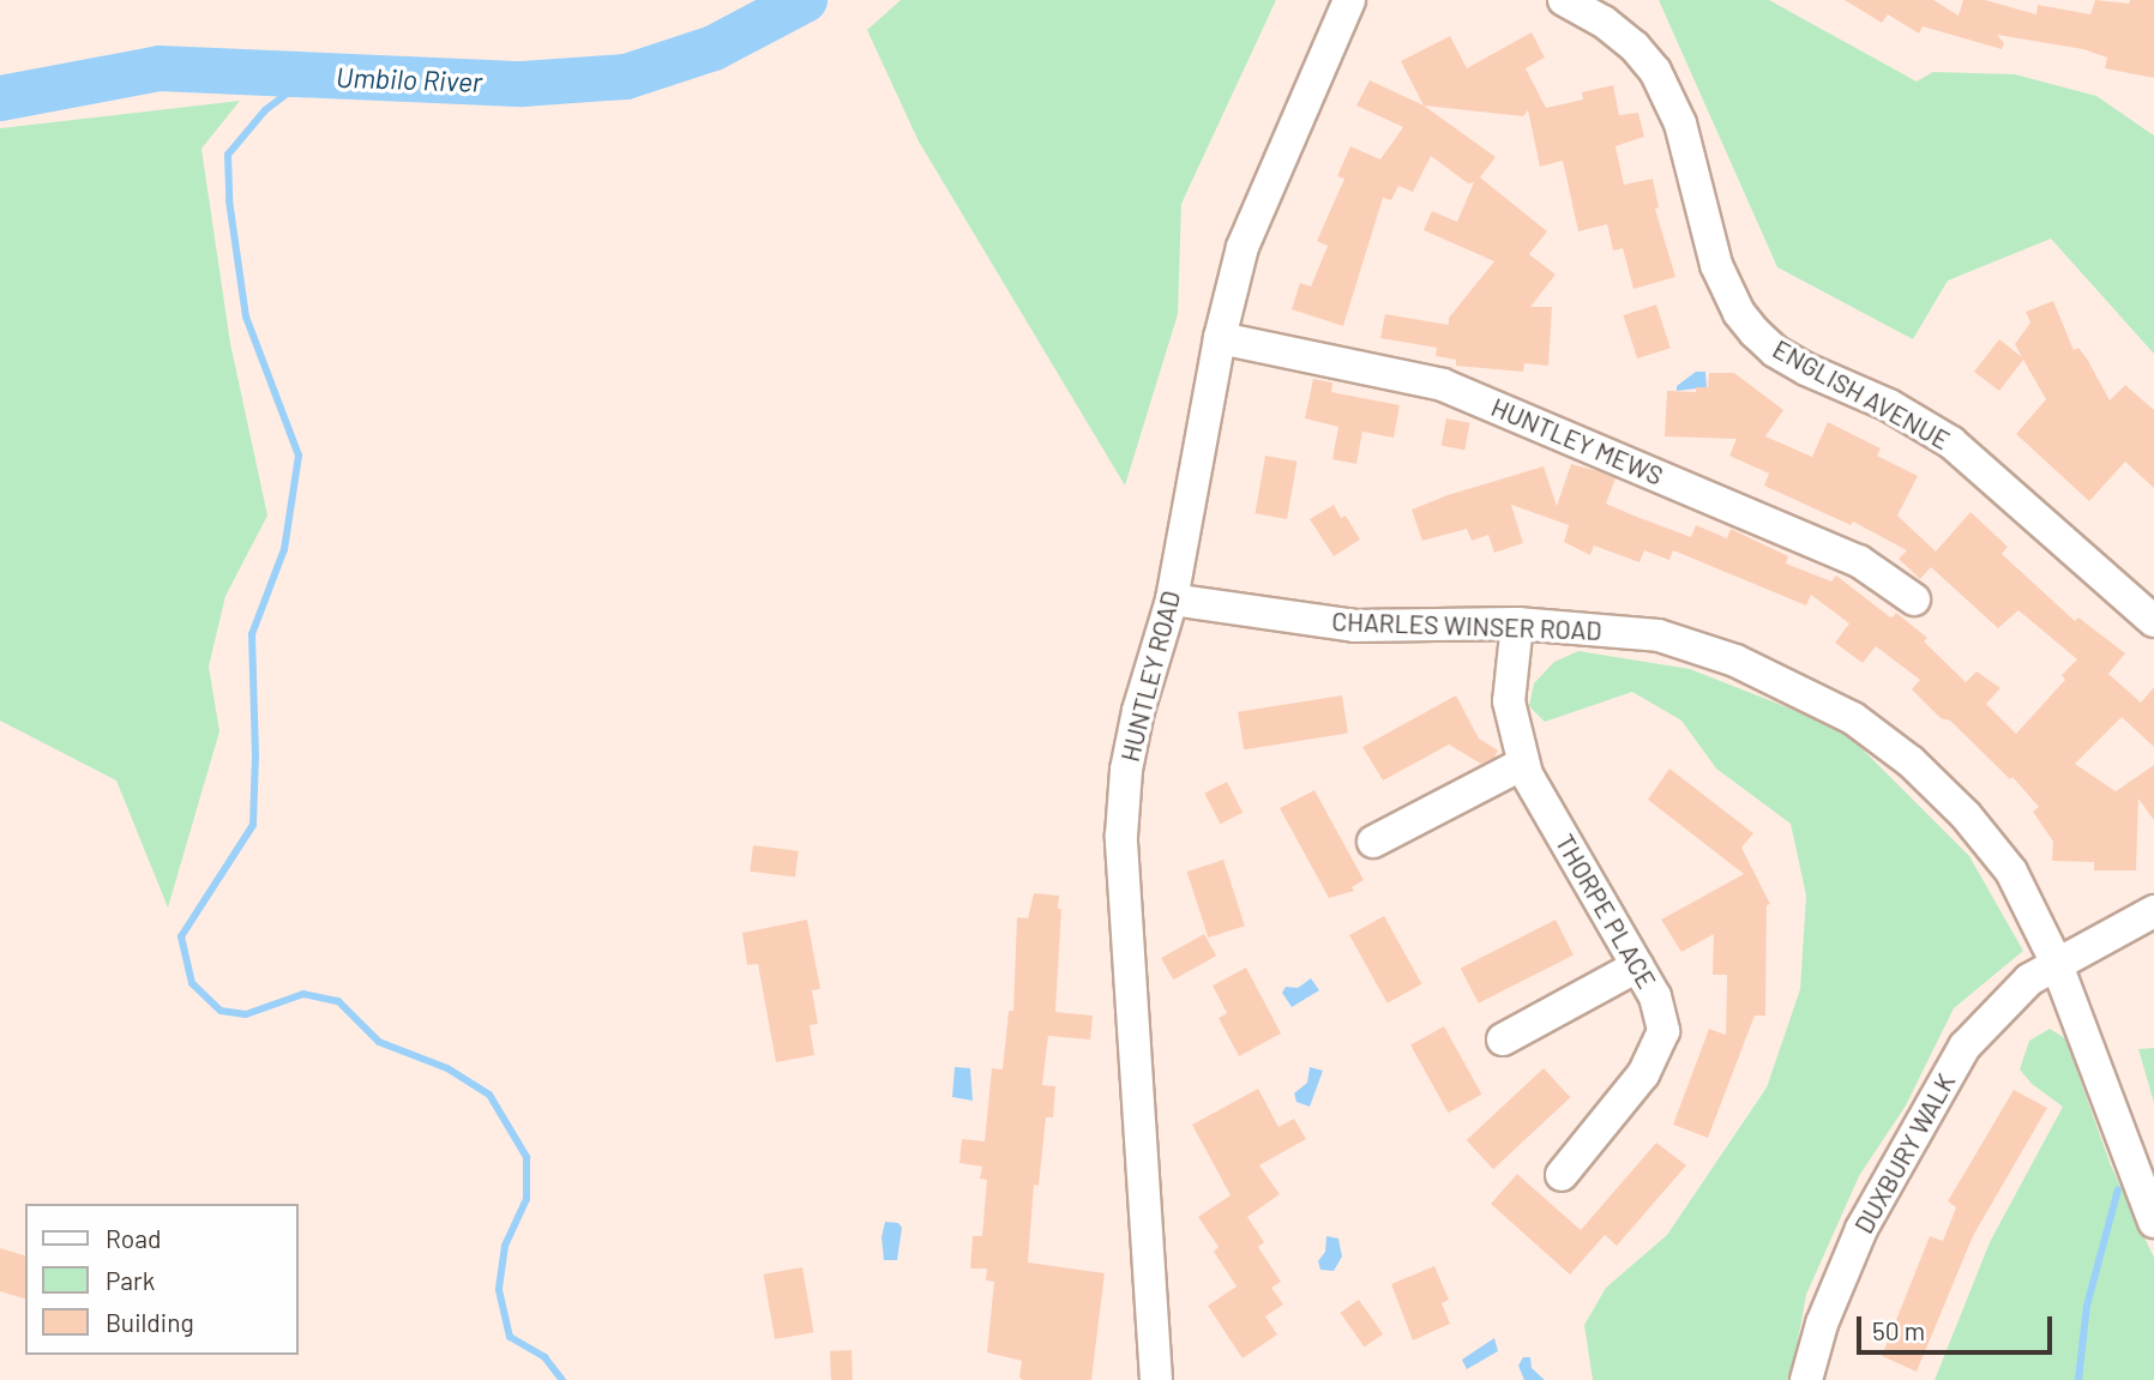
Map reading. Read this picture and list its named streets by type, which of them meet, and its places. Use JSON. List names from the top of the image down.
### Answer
{
  "streets": {
    "street": [
      "ENGLISH AVENUE",
      "HUNTLEY MEWS",
      "CHARLES WINSER ROAD",
      "HUNTLEY ROAD",
      "THORPE PLACE",
      "DUXBURY WALK"
    ]
  },
  "crossings": [
    ["HUNTLEY MEWS", "HUNTLEY ROAD"],
    ["CHARLES WINSER ROAD", "HUNTLEY ROAD"],
    ["CHARLES WINSER ROAD", "THORPE PLACE"],
    ["CHARLES WINSER ROAD", "DUXBURY WALK"]
  ],
  "water": ["Umbilo River"],
  "legend": ["Road", "Park", "Building"],
  "scale_bar": "50 m"
}
